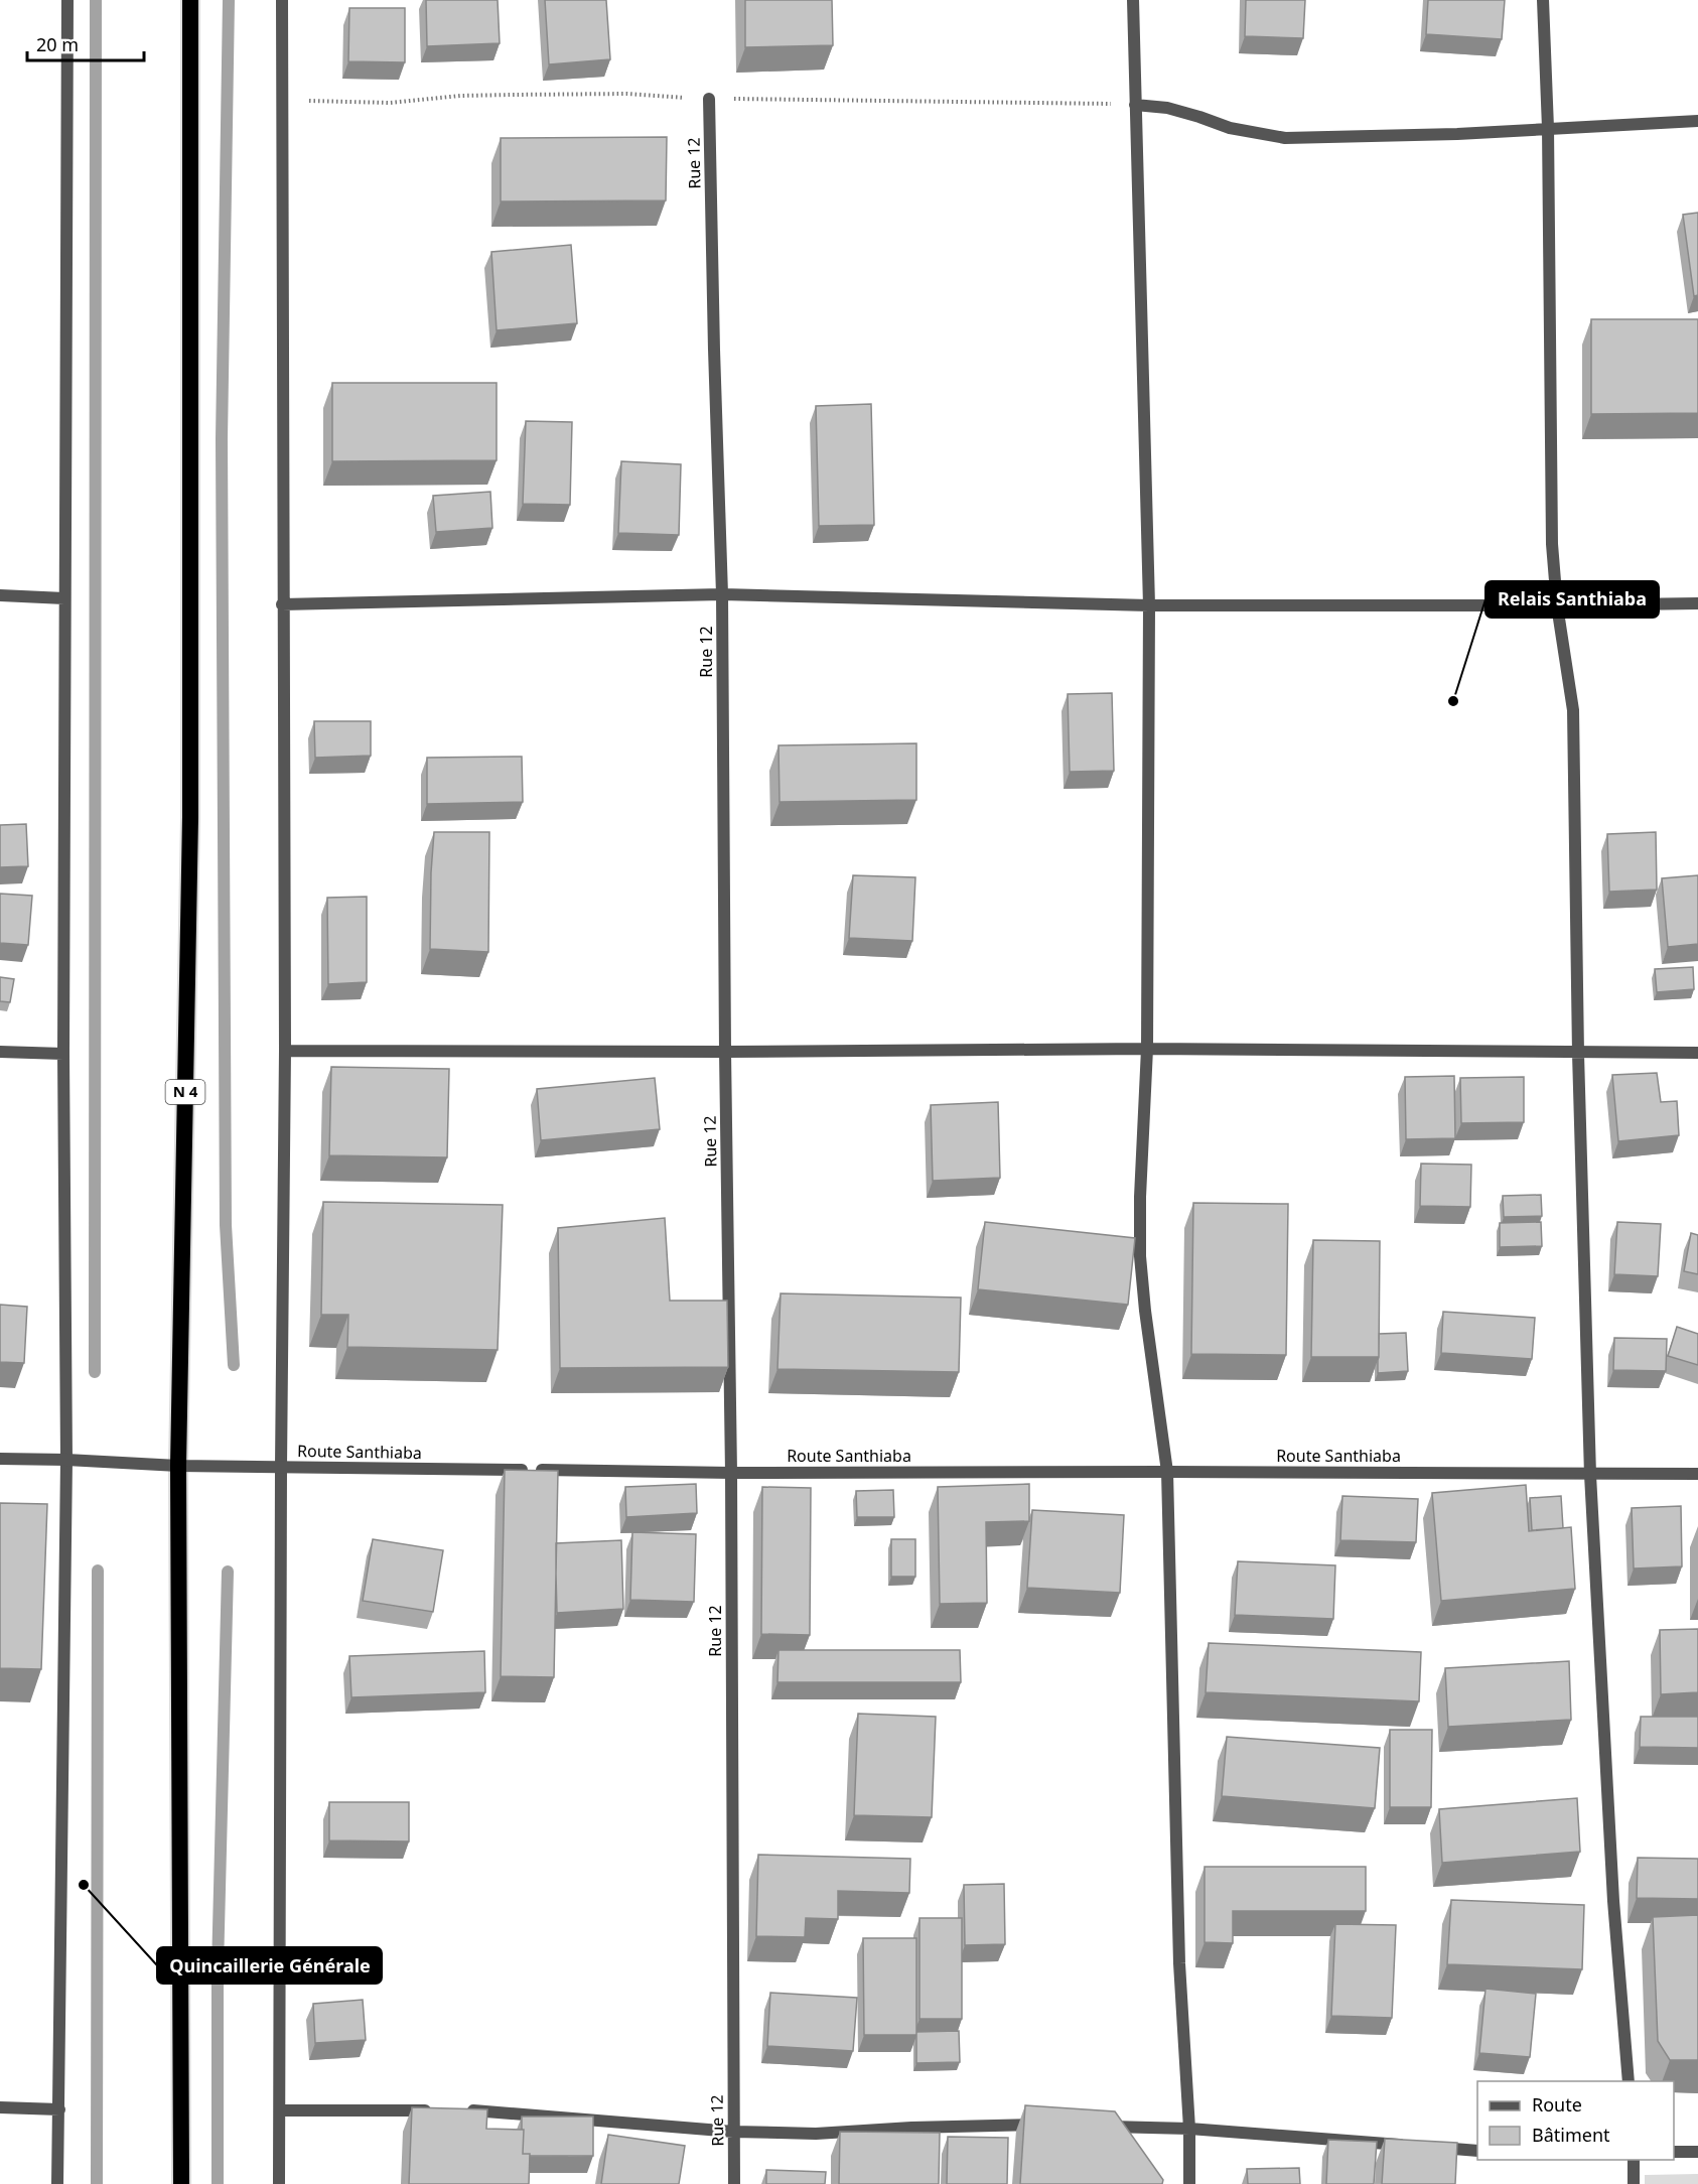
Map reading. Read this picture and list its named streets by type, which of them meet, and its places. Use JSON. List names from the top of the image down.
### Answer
{
  "streets": {
    "highway": ["N 4"],
    "street": ["Rue 12", "Route Santhiaba"]
  },
  "crossings": [
    ["Rue 12", "Route Santhiaba"],
    ["N 4", "Route Santhiaba"]
  ],
  "places": ["Relais Santhiaba", "Quincaillerie Générale"],
  "legend": ["Route", "Bâtiment"],
  "scale_bar": "20 m"
}
